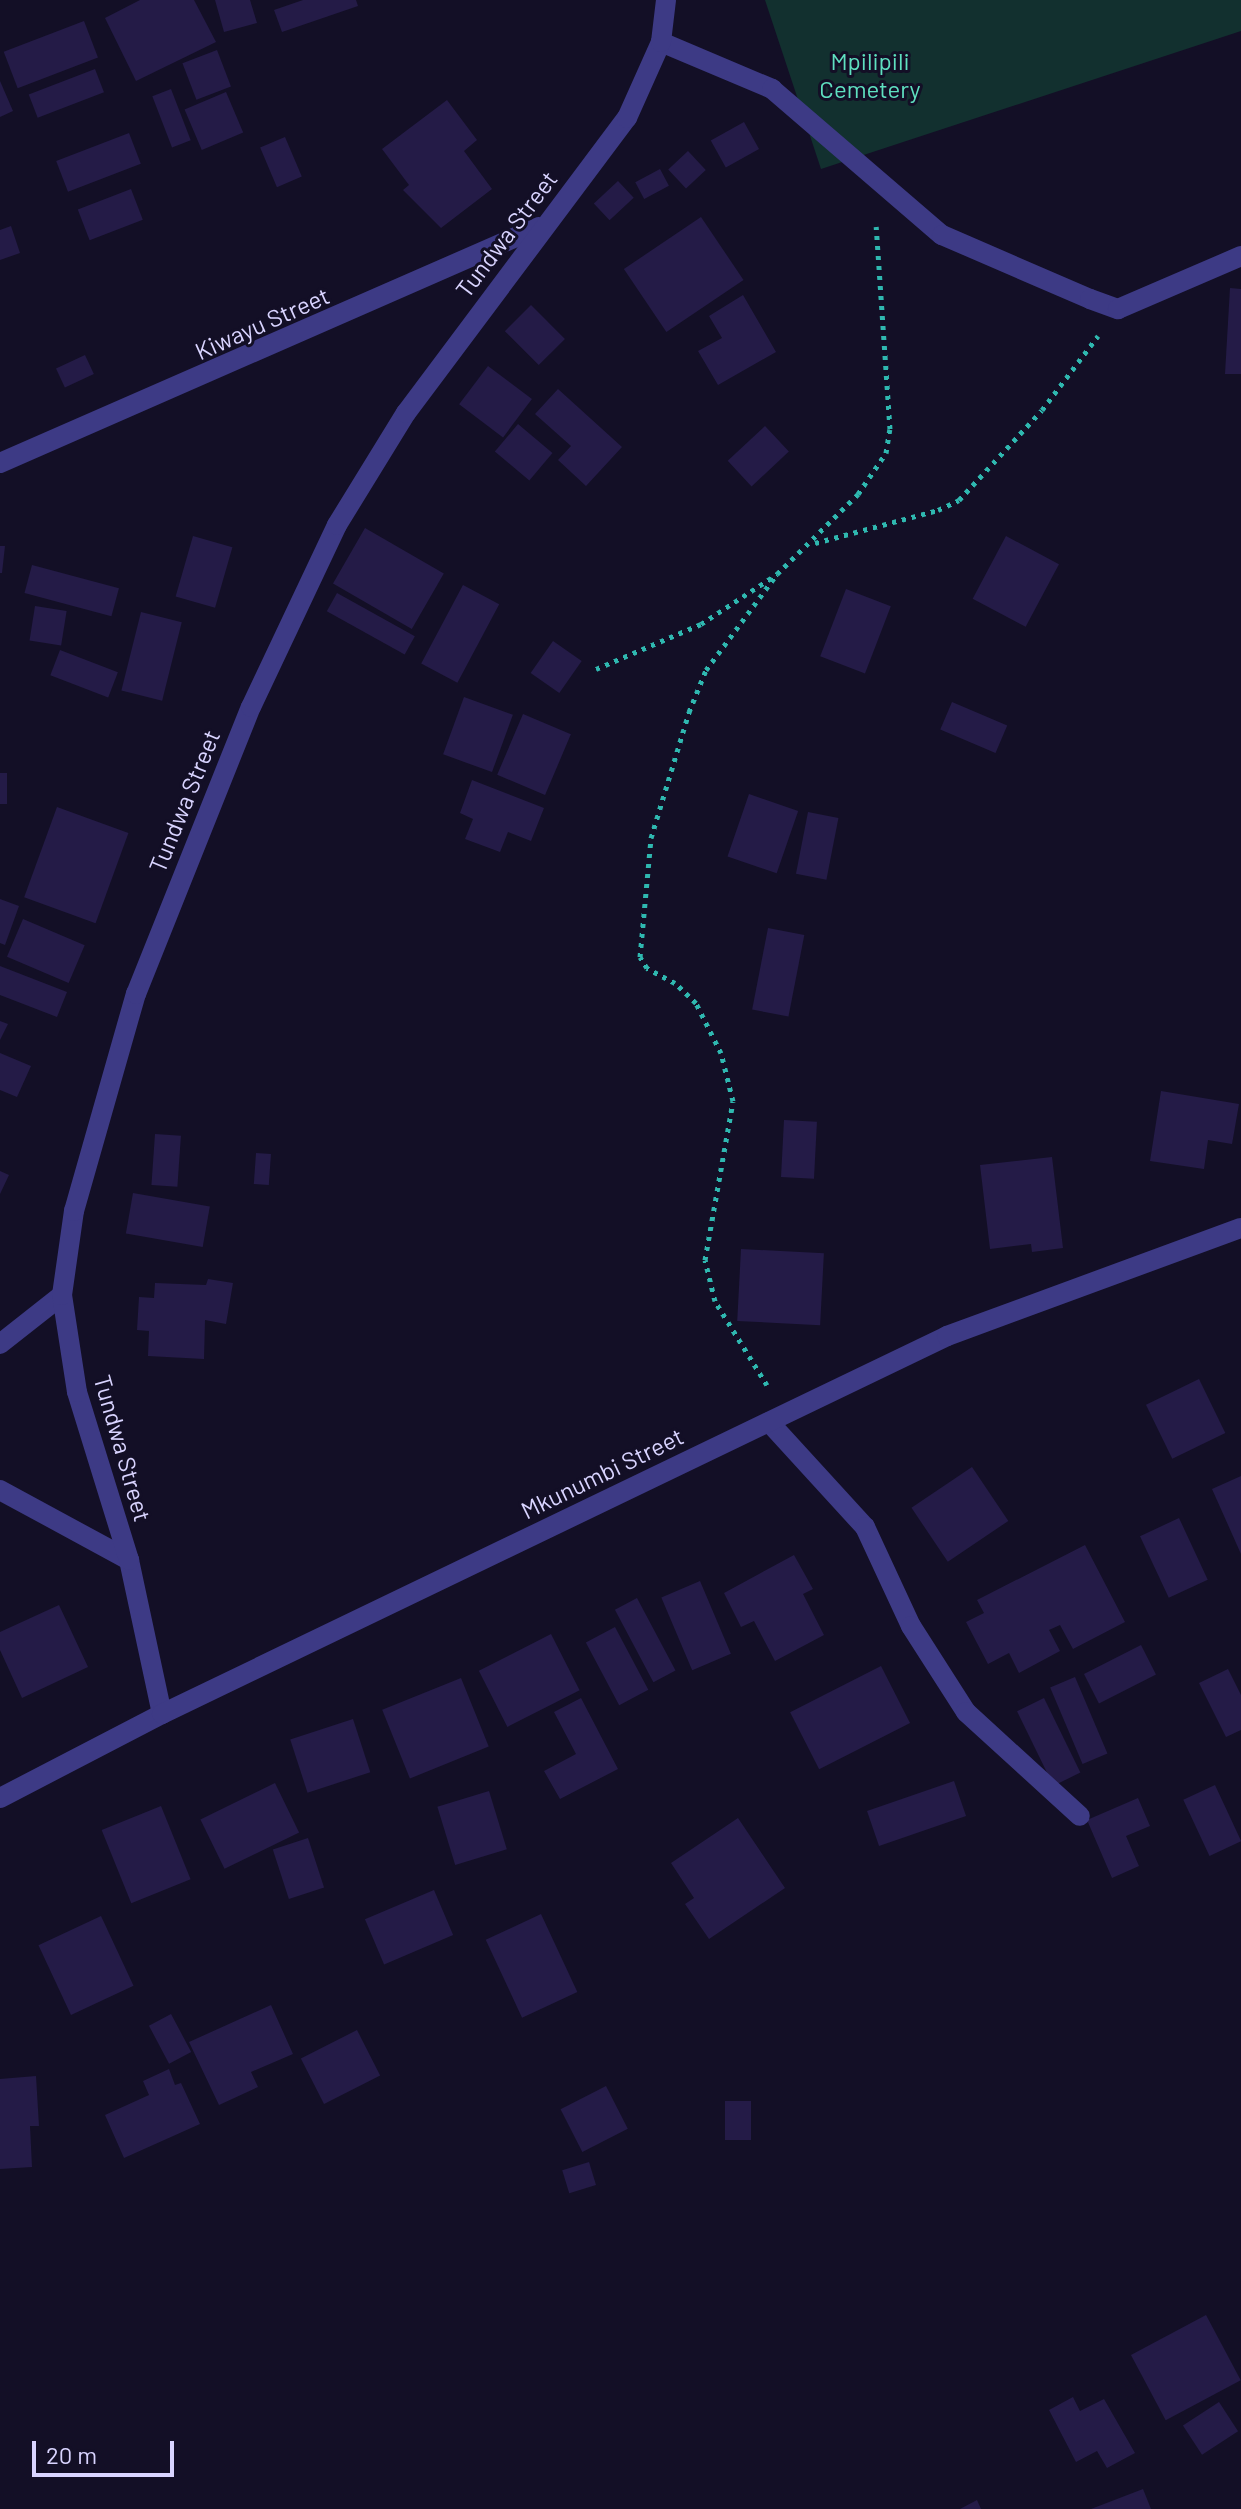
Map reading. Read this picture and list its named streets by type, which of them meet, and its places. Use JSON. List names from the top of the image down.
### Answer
{
  "streets": {
    "street": ["Tundwa Street", "Kiwayu Street", "Mkunumbi Street"]
  },
  "crossings": [
    ["Tundwa Street", "Kiwayu Street"],
    ["Tundwa Street", "Mkunumbi Street"]
  ],
  "parks": ["Mpilipili Cemetery"],
  "scale_bar": "20 m"
}
